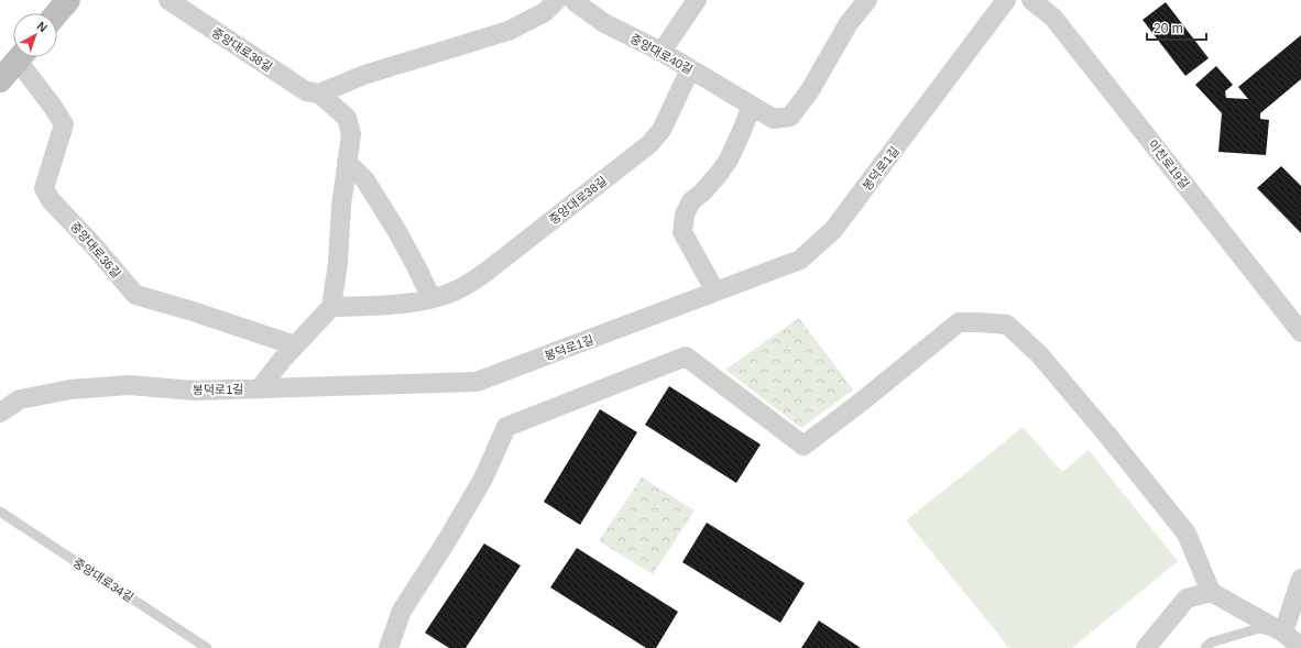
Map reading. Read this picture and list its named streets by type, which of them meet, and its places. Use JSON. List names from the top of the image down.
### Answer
{
  "streets": {
    "street": [
      "중앙대로38길",
      "중앙대로40길",
      "이천로19길",
      "봉덕로1길",
      "중앙대로36길"
    ],
    "lane": ["중앙대로34길"]
  },
  "crossings": [
    ["중앙대로38길", "중앙대로40길"]
  ],
  "scale_bar": "20 m",
  "north": "top right"
}
